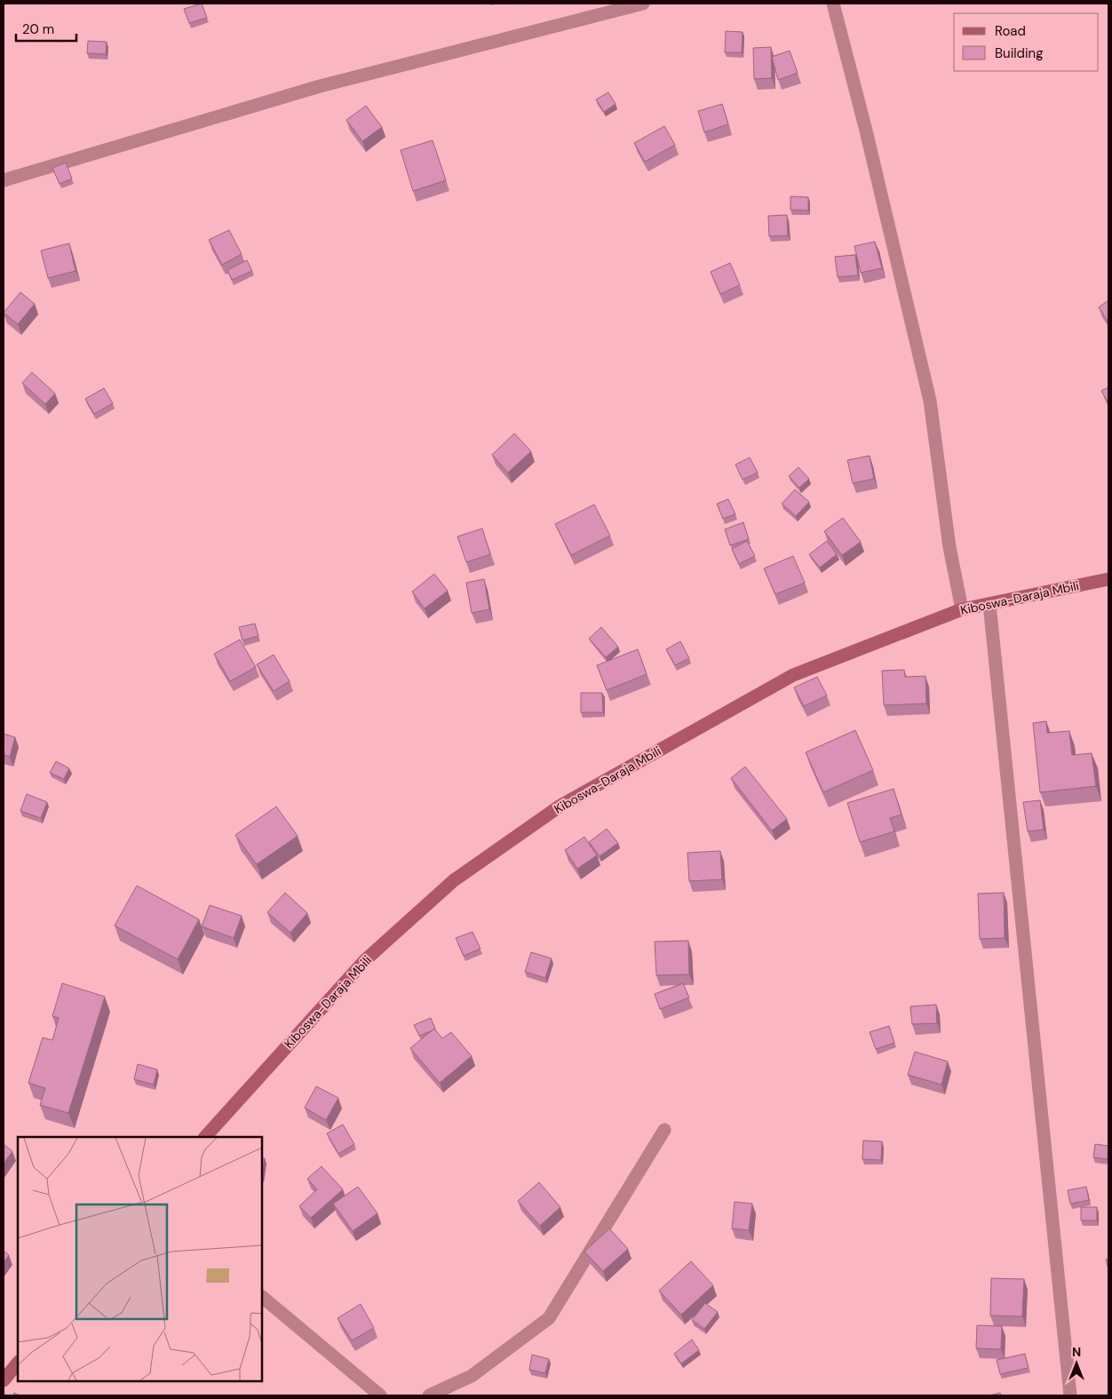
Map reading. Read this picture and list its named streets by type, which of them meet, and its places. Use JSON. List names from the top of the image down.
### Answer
{
  "streets": {
    "main road": ["Kiboswa-Daraja Mbili"]
  },
  "legend": ["Road", "Building"],
  "scale_bar": "20 m",
  "north": "top"
}
